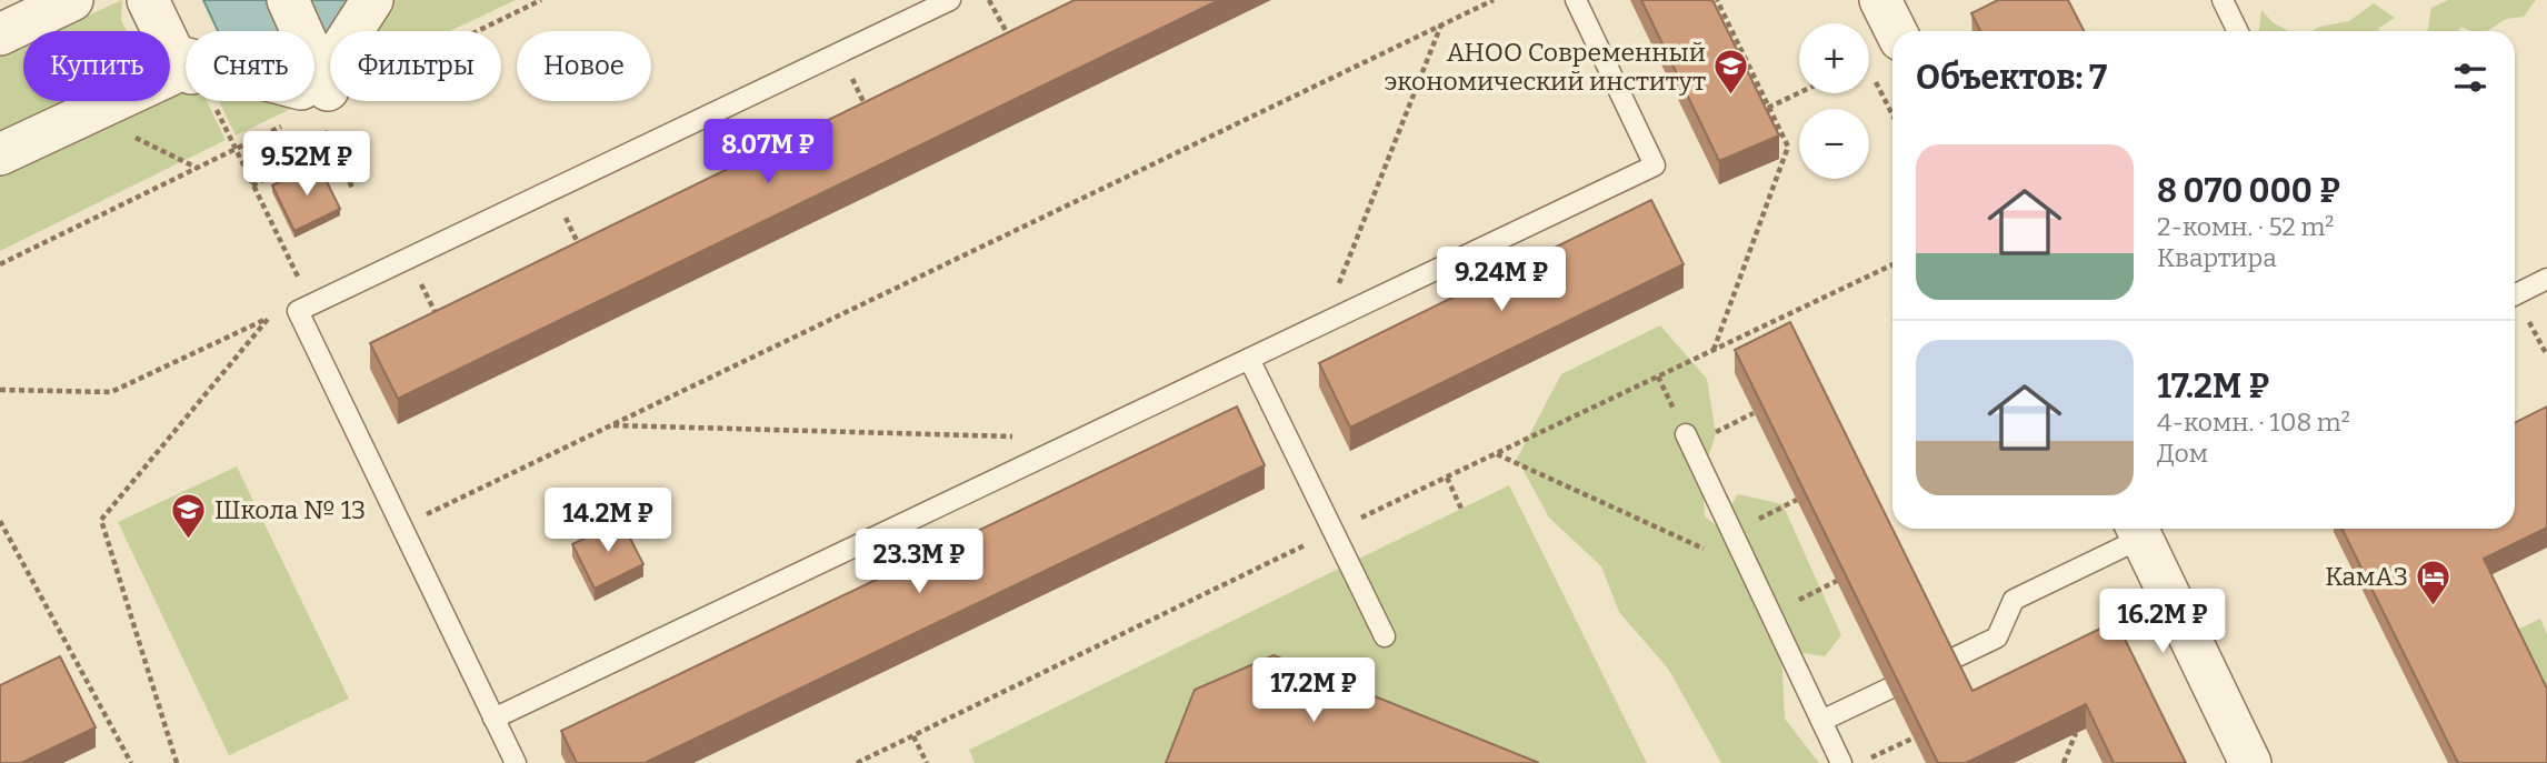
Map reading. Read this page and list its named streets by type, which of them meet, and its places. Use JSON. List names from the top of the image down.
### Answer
{
  "places": {
    "school or university": ["АНОО Современный экономический институт", "Школа № 13"],
    "hotel": ["КамАЗ"]
  },
  "page": {
    "map_buttons": ["+", "−"],
    "chip": [
      "Купить",
      "Снять",
      "Фильтры",
      "Новое"
    ],
    "heading": "Объектов: 7",
    "price": [
      "8.07M ₽",
      "9.52M ₽",
      "9.24M ₽",
      "14.2M ₽",
      "23.3M ₽",
      "16.2M ₽",
      "17.2M ₽"
    ],
    "list": [
      {
        "name": "8 070 000 ₽",
        "note": "2-комн. · 52 m² · Квартира"
      },
      {
        "name": "17.2M ₽",
        "note": "4-комн. · 108 m² · Дом"
      }
    ]
  }
}
